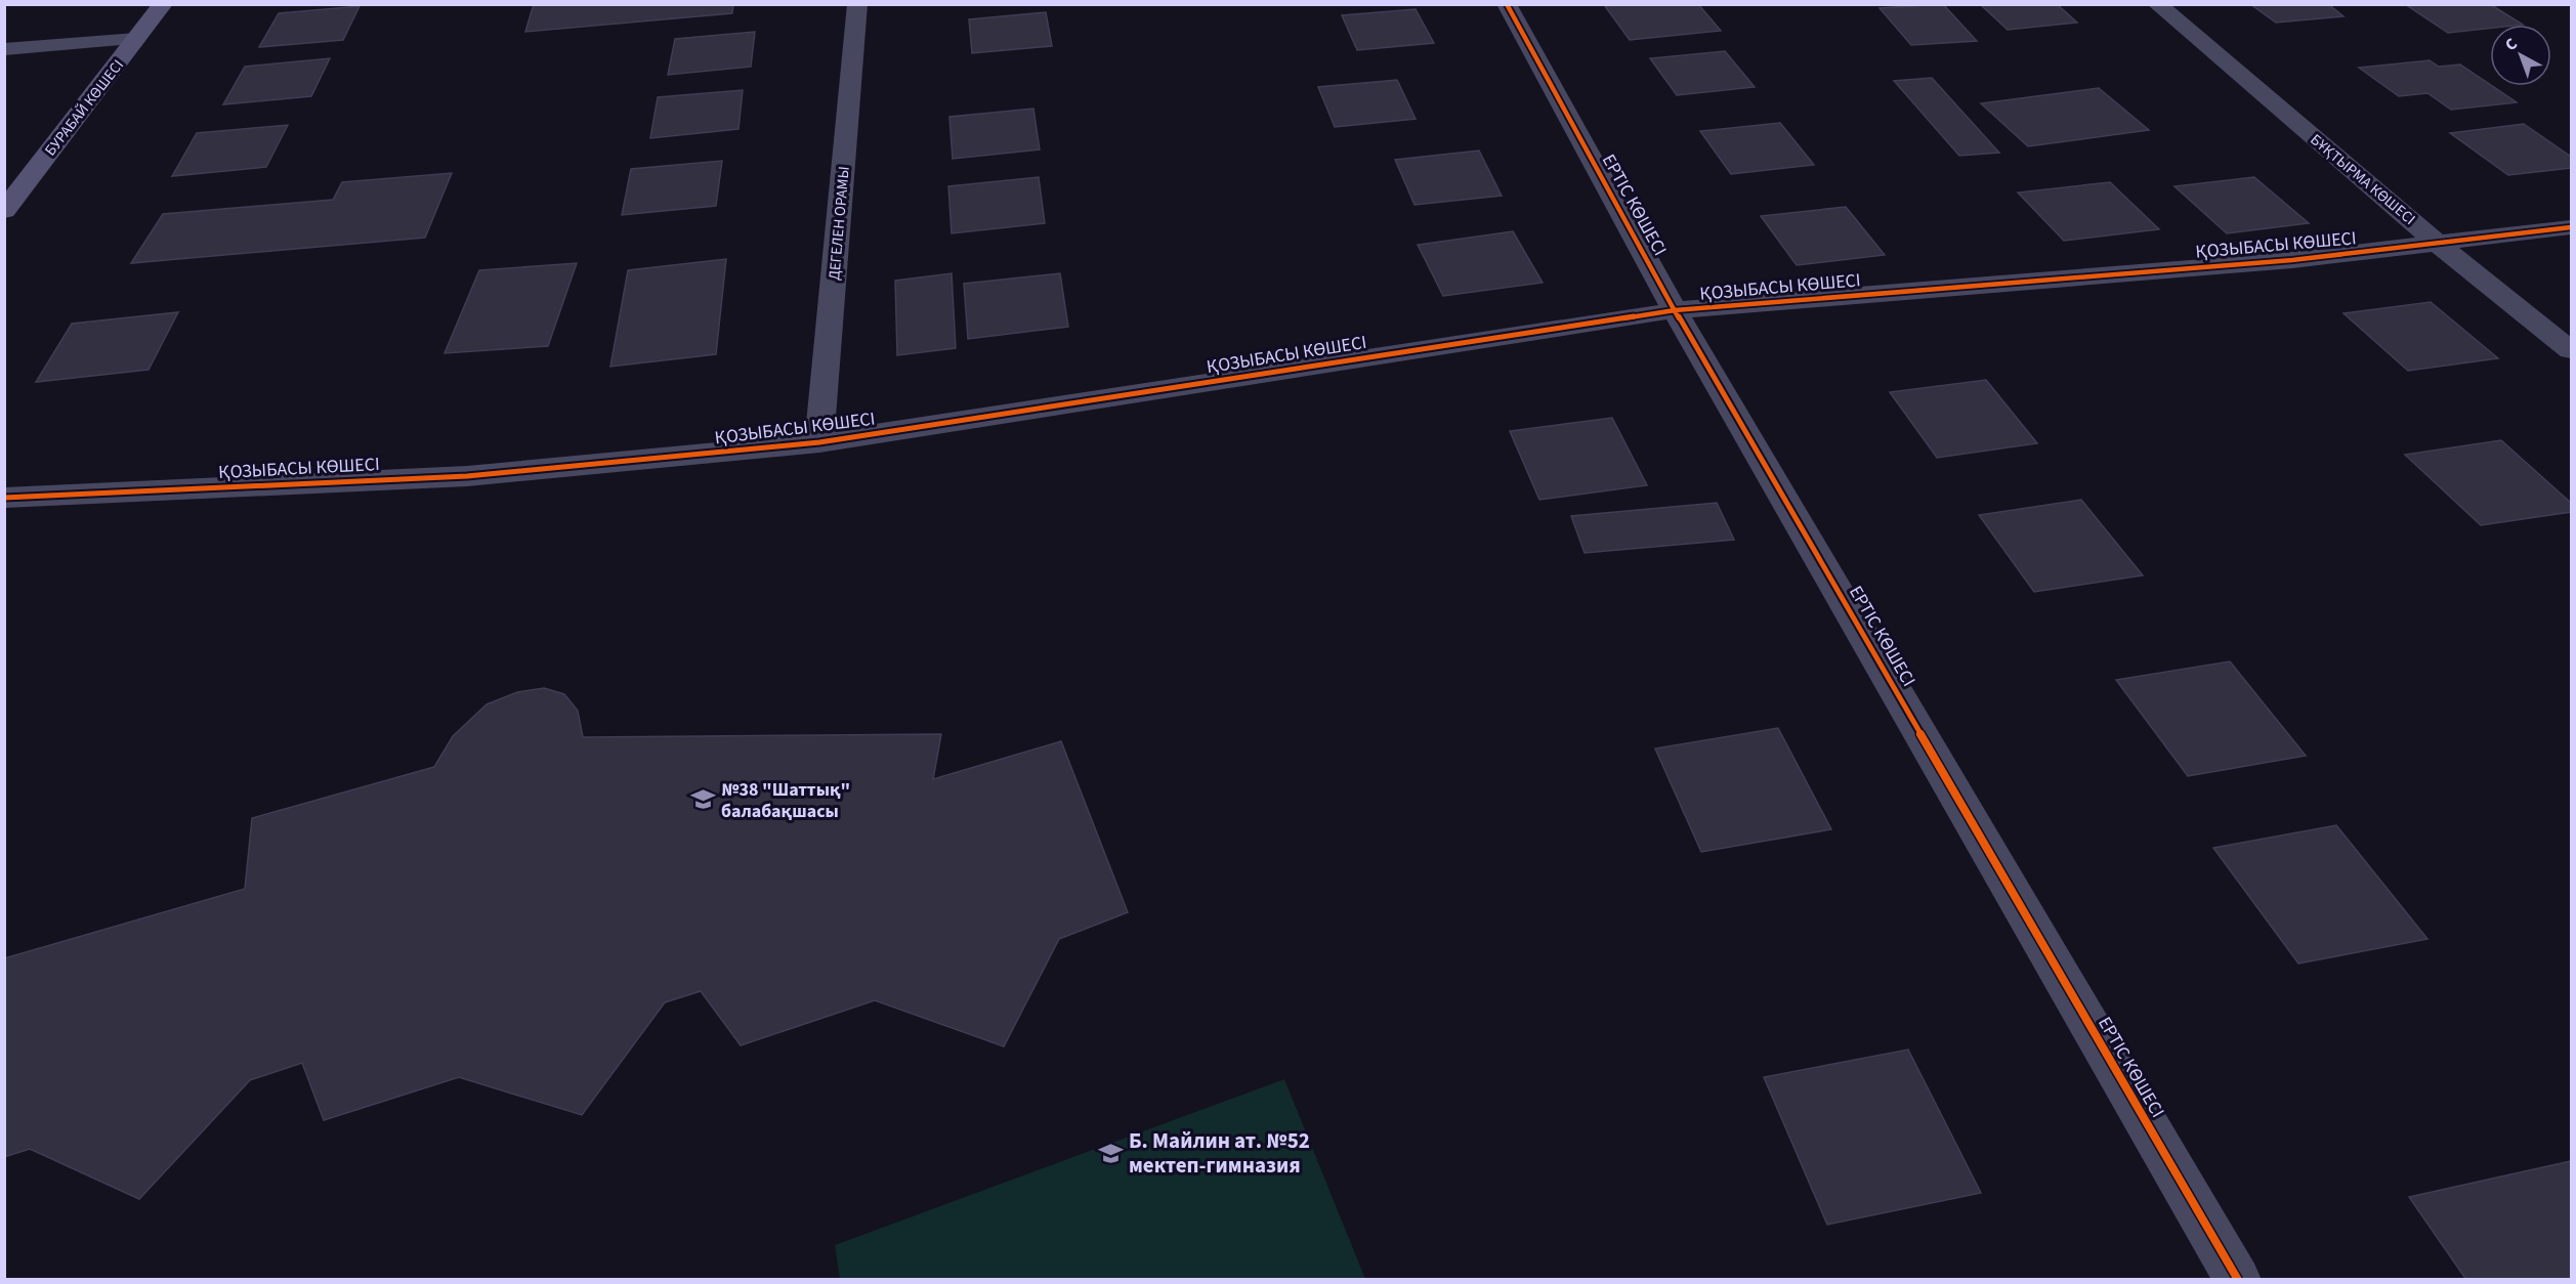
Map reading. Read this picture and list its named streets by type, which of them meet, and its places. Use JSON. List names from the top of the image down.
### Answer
{
  "streets": {
    "street": [
      "БУРАБАЙ КӨШЕСІ",
      "БҰҚТЫРМА КӨШЕСІ",
      "ЕРТІС КӨШЕСІ",
      "ДЕГЕЛЕН ОРАМЫ",
      "ҚОЗЫБАСЫ КӨШЕСІ"
    ]
  },
  "crossings": [
    ["БҰҚТЫРМА КӨШЕСІ", "ҚОЗЫБАСЫ КӨШЕСІ"],
    ["ЕРТІС КӨШЕСІ", "ҚОЗЫБАСЫ КӨШЕСІ"],
    ["ДЕГЕЛЕН ОРАМЫ", "ҚОЗЫБАСЫ КӨШЕСІ"]
  ],
  "places": {
    "school or university": ["№38 \"Шаттық\" балабақшасы", "Б. Майлин ат. №52 мектеп-гимназия"]
  },
  "north": "top left"
}
